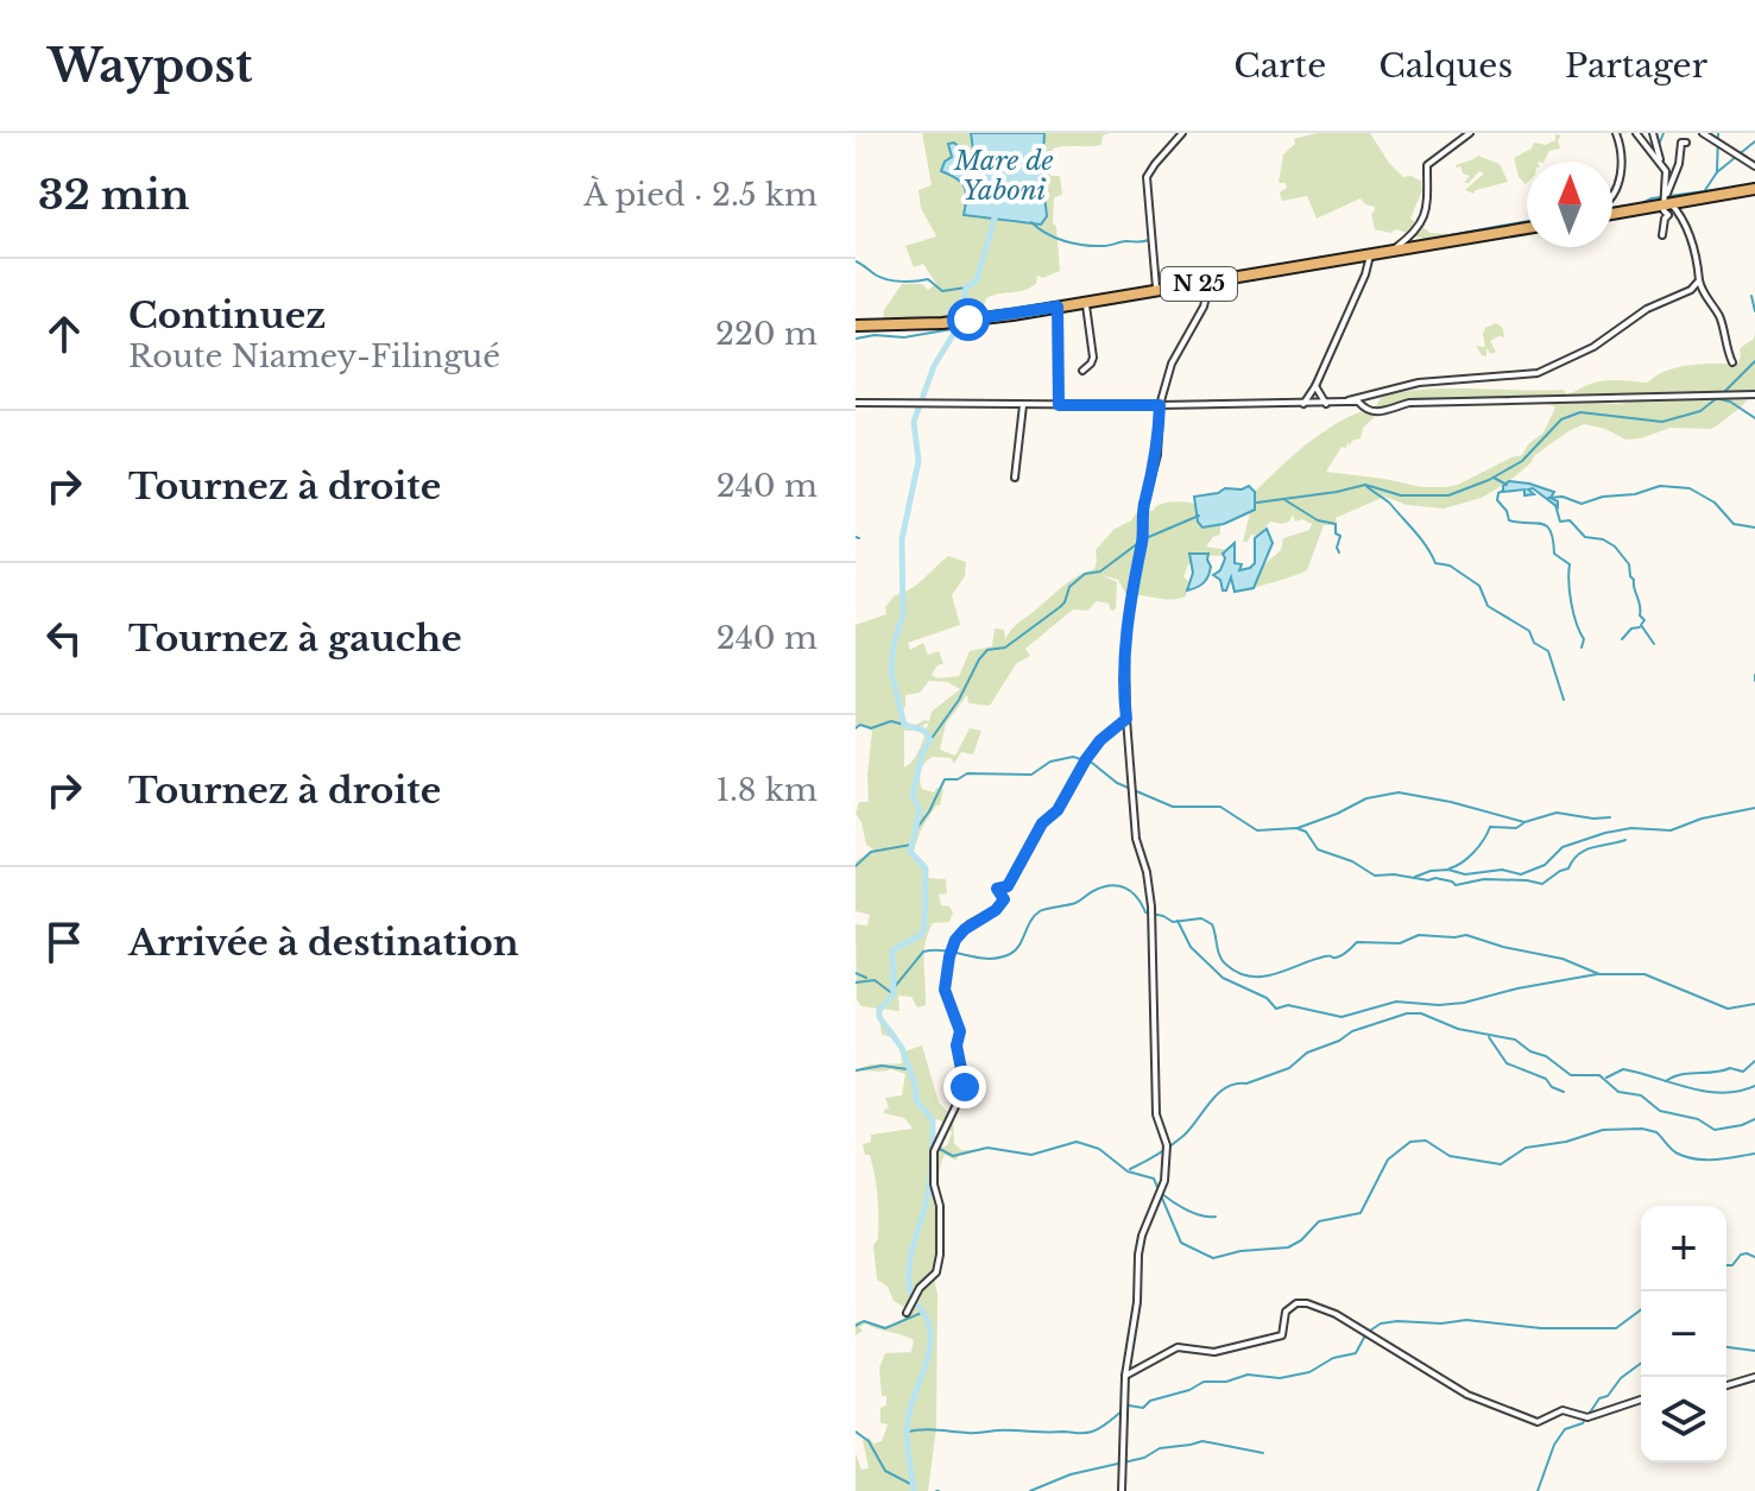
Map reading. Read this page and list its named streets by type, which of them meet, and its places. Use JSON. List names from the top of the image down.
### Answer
{
  "streets": {
    "main road": ["N 25"]
  },
  "water": ["Mare de Yaboni"],
  "north": "top",
  "page": {
    "header": "Waypost",
    "nav": ["Carte", "Calques", "Partager"],
    "heading": ["32 min", "À pied · 2.5 km"],
    "list": [
      ["Continuez", "Route Niamey-Filingué", "220 m"],
      ["Tournez à droite", "240 m"],
      ["Tournez à gauche", "240 m"],
      ["Tournez à droite", "1.8 km"],
      "Arrivée à destination"
    ],
    "map_buttons": ["+", "−"]
  }
}
